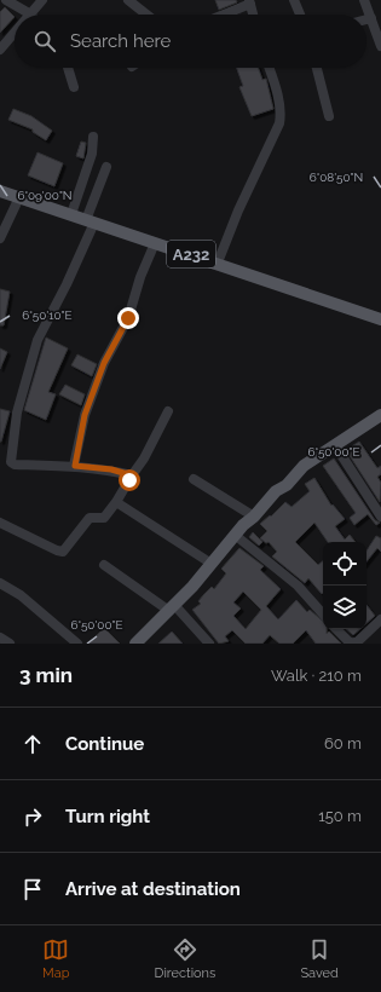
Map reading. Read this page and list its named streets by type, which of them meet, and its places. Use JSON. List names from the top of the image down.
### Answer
{
  "streets": {
    "main road": ["A232"]
  },
  "page": {
    "search": "Search here",
    "heading": ["3 min", "Walk · 210 m"],
    "list": [
      ["Continue", "60 m"],
      ["Turn right", "150 m"],
      "Arrive at destination"
    ],
    "nav": ["Map", "Directions", "Saved"]
  },
  "coordinates": [
    "6°08'50\"N",
    "6°09'00\"N",
    "6°50'10\"E",
    "6°50'00\"E"
  ]
}
